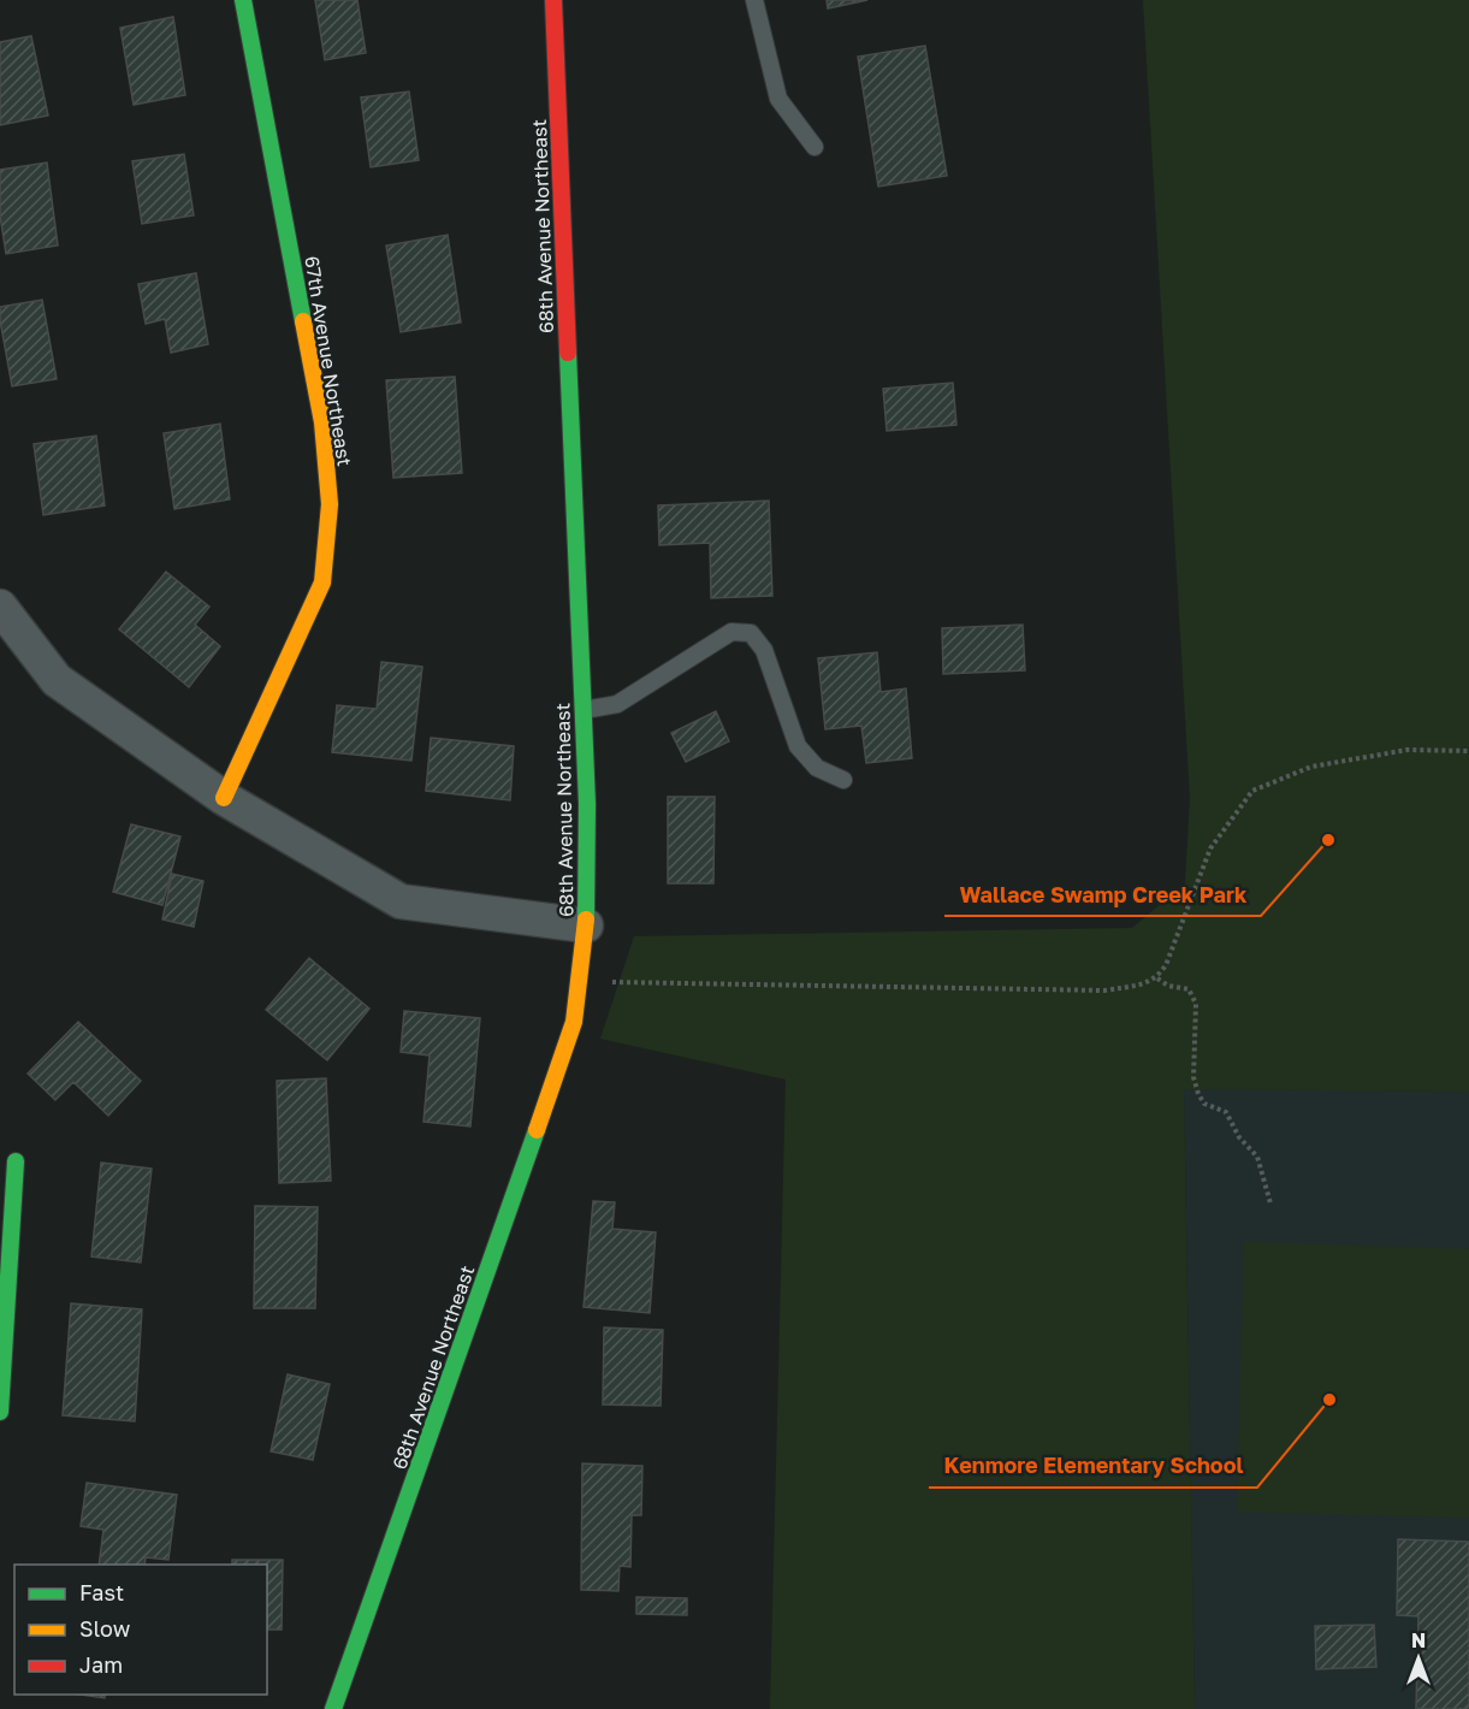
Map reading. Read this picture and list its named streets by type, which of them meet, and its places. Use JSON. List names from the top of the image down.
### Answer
{
  "streets": {
    "street": ["68th Avenue Northeast", "67th Avenue Northeast"]
  },
  "places": ["Wallace Swamp Creek Park", "Kenmore Elementary School"],
  "legend": ["Fast", "Slow", "Jam"],
  "north": "top"
}
